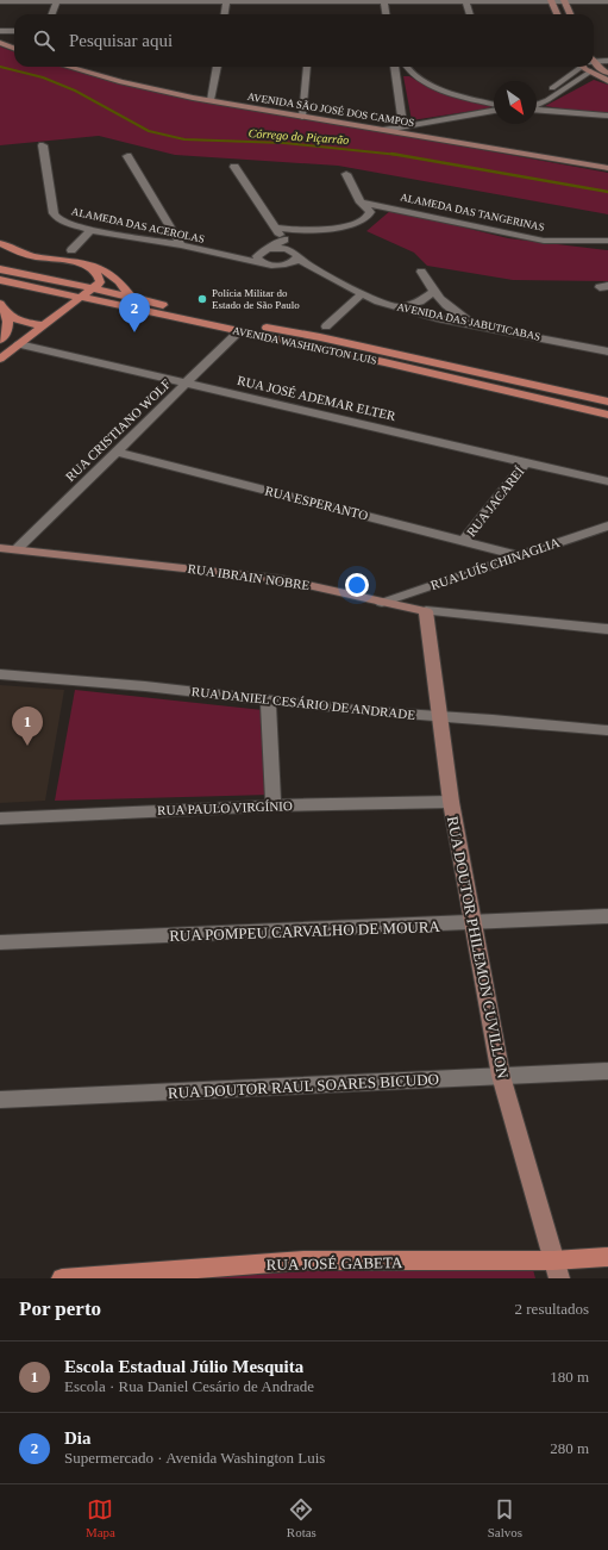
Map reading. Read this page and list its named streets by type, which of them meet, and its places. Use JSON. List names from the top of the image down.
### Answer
{
  "streets": {
    "main road": [
      "AVENIDA SÃO JOSÉ DOS CAMPOS",
      "AVENIDA WASHINGTON LUIS",
      "RUA IBRAIN NOBRE",
      "RUA DOUTOR PHILEMON CUVILLON",
      "RUA JOSÉ GABETA"
    ],
    "street": [
      "ALAMEDA DAS TANGERINAS",
      "ALAMEDA DAS ACEROLAS",
      "AVENIDA DAS JABUTICABAS",
      "RUA JOSÉ ADEMAR ELTER",
      "RUA CRISTIANO WOLF",
      "RUA JACAREÍ",
      "RUA ESPERANTO",
      "RUA LUÍS CHINAGLIA",
      "RUA DANIEL CESÁRIO DE ANDRADE",
      "RUA PAULO VIRGÍNIO",
      "RUA POMPEU CARVALHO DE MOURA",
      "RUA DOUTOR RAUL SOARES BICUDO"
    ]
  },
  "crossings": [
    ["ALAMEDA DAS ACEROLAS", "AVENIDA DAS JABUTICABAS"],
    ["AVENIDA WASHINGTON LUIS", "RUA CRISTIANO WOLF"],
    ["RUA JOSÉ ADEMAR ELTER", "RUA CRISTIANO WOLF"],
    ["RUA JOSÉ ADEMAR ELTER", "RUA JACAREÍ"],
    ["RUA CRISTIANO WOLF", "RUA ESPERANTO"],
    ["RUA CRISTIANO WOLF", "RUA IBRAIN NOBRE"],
    ["RUA JACAREÍ", "RUA ESPERANTO"],
    ["RUA ESPERANTO", "RUA LUÍS CHINAGLIA"],
    ["RUA LUÍS CHINAGLIA", "RUA IBRAIN NOBRE"],
    ["RUA IBRAIN NOBRE", "RUA DOUTOR PHILEMON CUVILLON"],
    ["RUA DANIEL CESÁRIO DE ANDRADE", "RUA DOUTOR PHILEMON CUVILLON"],
    ["RUA PAULO VIRGÍNIO", "RUA DOUTOR PHILEMON CUVILLON"],
    ["RUA POMPEU CARVALHO DE MOURA", "RUA DOUTOR PHILEMON CUVILLON"],
    ["RUA DOUTOR PHILEMON CUVILLON", "RUA DOUTOR RAUL SOARES BICUDO"],
    ["RUA DOUTOR PHILEMON CUVILLON", "RUA JOSÉ GABETA"]
  ],
  "water": ["Córrego do Piçarrão"],
  "places": ["Polícia Militar do Estado de São Paulo"],
  "north": "bottom right",
  "page": {
    "search": "Pesquisar aqui",
    "pins": ["2", "1"],
    "heading": ["Por perto", "2 resultados"],
    "list": [
      {
        "mark": "1",
        "name": "Escola Estadual Júlio Mesquita",
        "note": "Escola · Rua Daniel Cesário de Andrade",
        "value": "180 m"
      },
      {
        "mark": "2",
        "name": "Dia",
        "note": "Supermercado · Avenida Washington Luis",
        "value": "280 m"
      }
    ],
    "nav": ["Mapa", "Rotas", "Salvos"]
  }
}
